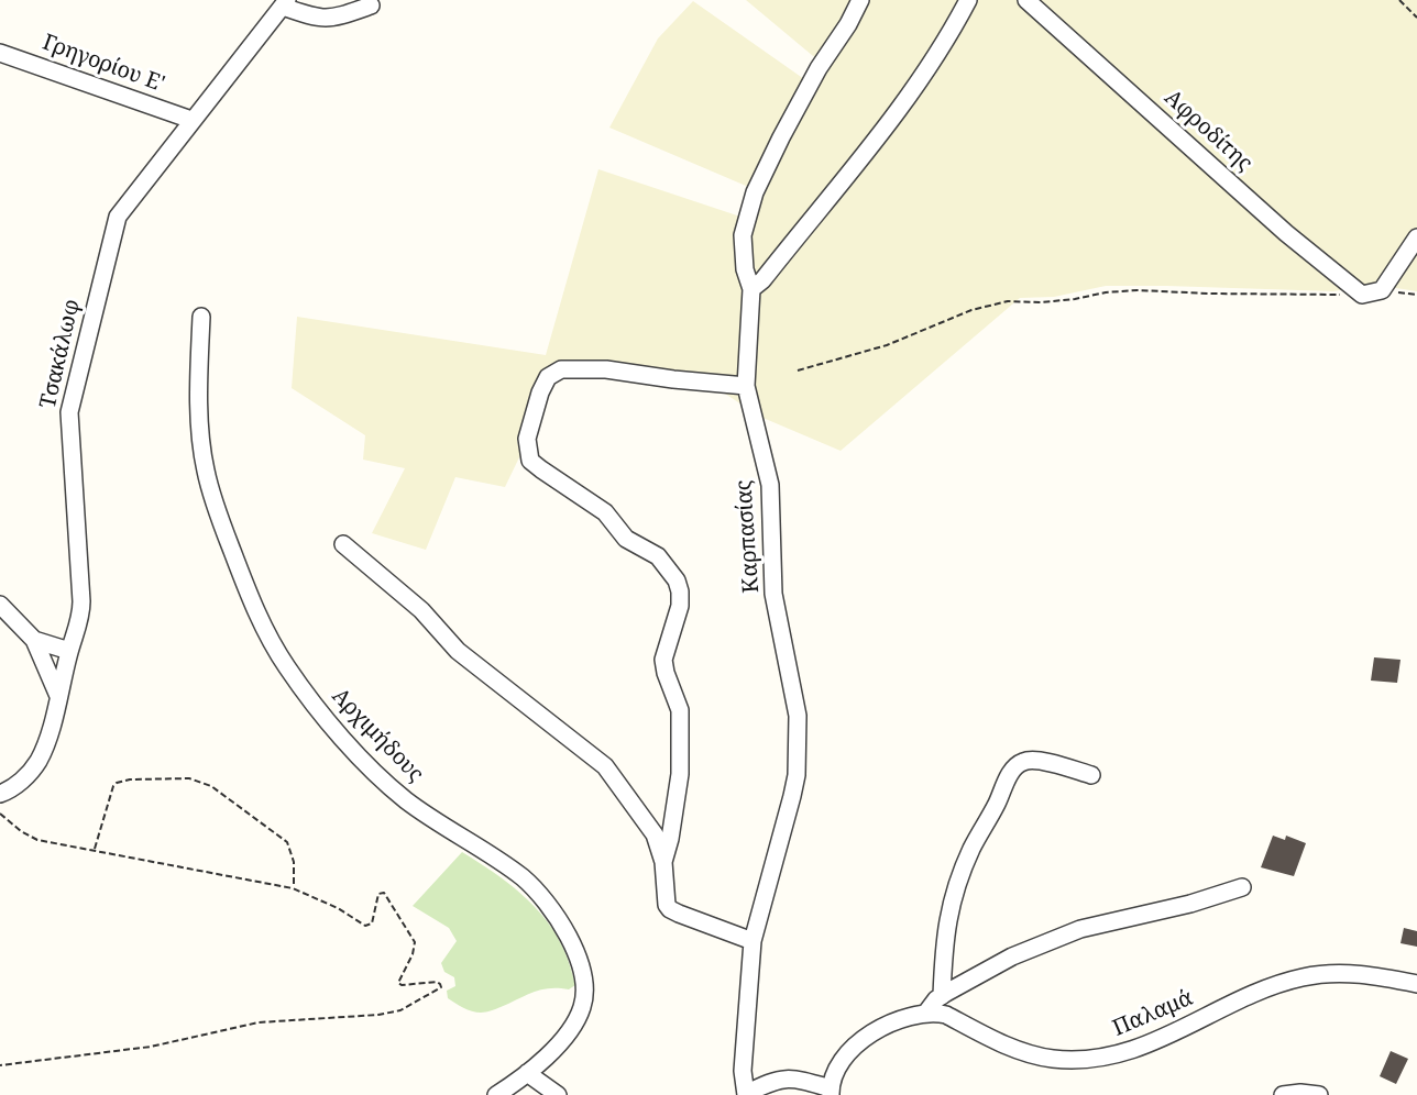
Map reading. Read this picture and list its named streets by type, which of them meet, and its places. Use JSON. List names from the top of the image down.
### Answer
{
  "streets": {
    "street": [
      "Γρηγορίου Ε'",
      "Αφροδίτης",
      "Τσακάλωφ",
      "Καρπασίας",
      "Αρχιμήδους",
      "Παλαμά"
    ]
  },
  "crossings": [
    ["Γρηγορίου Ε'", "Τσακάλωφ"]
  ]
}
